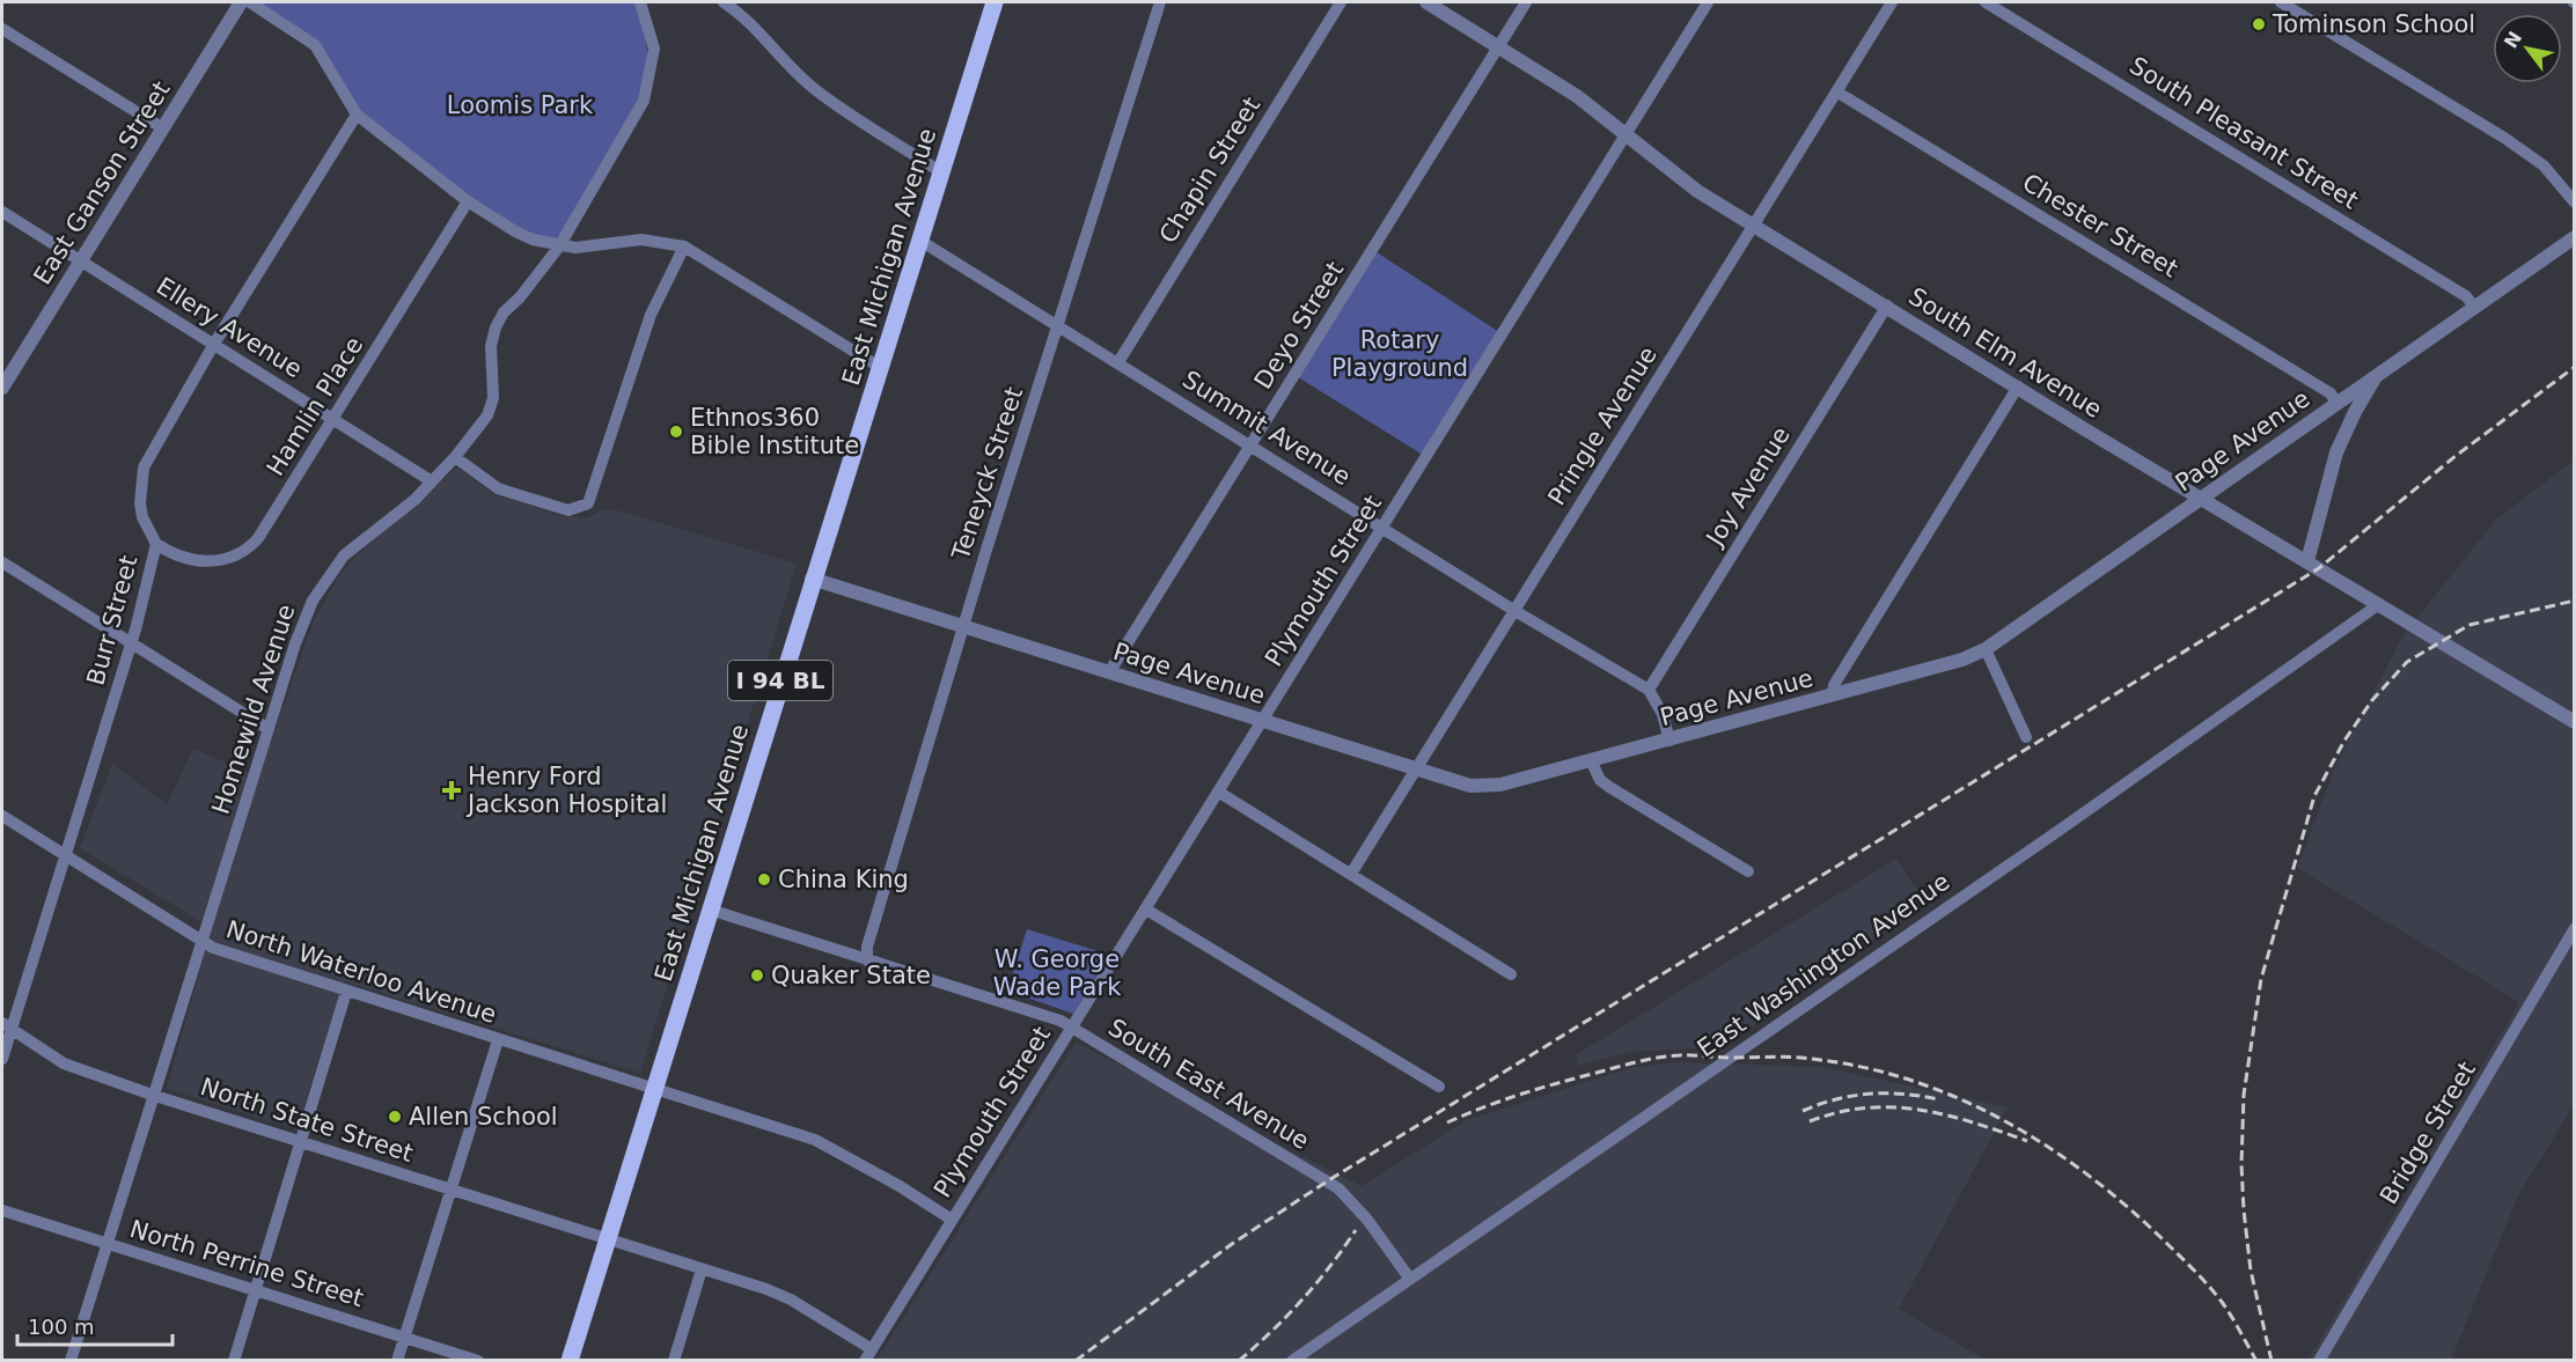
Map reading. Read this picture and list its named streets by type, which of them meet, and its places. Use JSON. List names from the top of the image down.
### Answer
{
  "streets": {
    "main road": ["East Michigan Avenue", "I 94 BL"],
    "street": [
      "South Pleasant Street",
      "Chapin Street",
      "East Ganson Street",
      "Chester Street",
      "Deyo Street",
      "Ellery Avenue",
      "South Elm Avenue",
      "Hamlin Place",
      "Pringle Avenue",
      "Summit Avenue",
      "Page Avenue",
      "Teneyck Street",
      "Joy Avenue",
      "Plymouth Street",
      "Burr Street",
      "Homewild Avenue",
      "East Washington Avenue",
      "North Waterloo Avenue",
      "South East Avenue",
      "North State Street",
      "Bridge Street",
      "North Perrine Street"
    ]
  },
  "crossings": [
    ["South Pleasant Street", "Page Avenue"],
    ["Chapin Street", "Summit Avenue"],
    ["East Ganson Street", "Ellery Avenue"],
    ["Chester Street", "Pringle Avenue"],
    ["Chester Street", "Page Avenue"],
    ["East Michigan Avenue", "Summit Avenue"],
    ["East Michigan Avenue", "Page Avenue"],
    ["East Michigan Avenue", "North Waterloo Avenue"],
    ["East Michigan Avenue", "South East Avenue"],
    ["East Michigan Avenue", "North State Street"],
    ["Deyo Street", "South Elm Avenue"],
    ["Deyo Street", "Summit Avenue"],
    ["Deyo Street", "Page Avenue"],
    ["Ellery Avenue", "Hamlin Place"],
    ["Ellery Avenue", "Burr Street"],
    ["Ellery Avenue", "Homewild Avenue"],
    ["South Elm Avenue", "Pringle Avenue"],
    ["South Elm Avenue", "Page Avenue"],
    ["South Elm Avenue", "Joy Avenue"],
    ["South Elm Avenue", "Plymouth Street"],
    ["South Elm Avenue", "East Washington Avenue"],
    ["Hamlin Place", "Burr Street"],
    ["Pringle Avenue", "Summit Avenue"],
    ["Pringle Avenue", "Page Avenue"],
    ["Summit Avenue", "Teneyck Street"],
    ["Summit Avenue", "Joy Avenue"],
    ["Summit Avenue", "Plymouth Street"],
    ["Page Avenue", "Teneyck Street"],
    ["Page Avenue", "Plymouth Street"],
    ["Teneyck Street", "South East Avenue"],
    ["Plymouth Street", "North Waterloo Avenue"],
    ["Plymouth Street", "South East Avenue"],
    ["Plymouth Street", "North State Street"],
    ["Burr Street", "North Waterloo Avenue"],
    ["Burr Street", "North State Street"],
    ["Homewild Avenue", "North Waterloo Avenue"],
    ["Homewild Avenue", "North State Street"],
    ["Homewild Avenue", "North Perrine Street"],
    ["East Washington Avenue", "South East Avenue"]
  ],
  "parks": ["Loomis Park", "Rotary Playground", "W. George Wade Park"],
  "places": {
    "other": [
      "Tominson School",
      "Ethnos360 Bible Institute",
      "China King",
      "Quaker State",
      "Allen School"
    ],
    "health": ["Henry Ford Jackson Hospital"]
  },
  "scale_bar": "100 m",
  "north": "top left"
}
